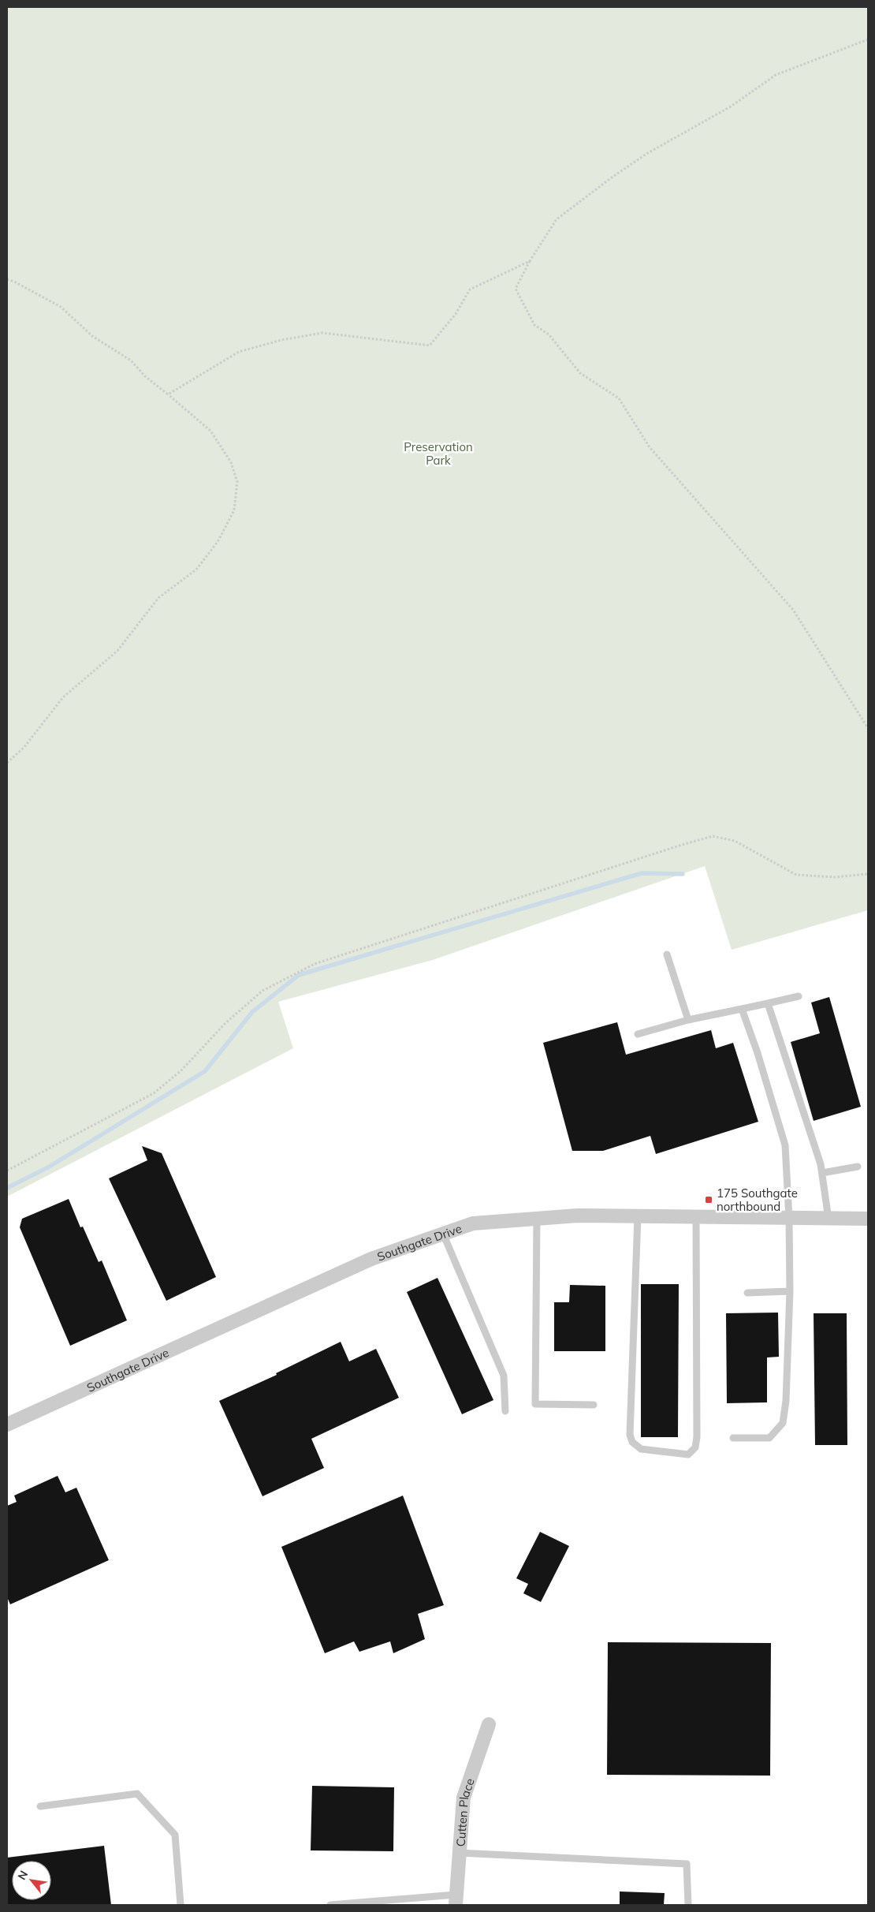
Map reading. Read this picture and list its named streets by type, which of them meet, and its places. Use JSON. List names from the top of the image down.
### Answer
{
  "streets": {
    "street": ["Southgate Drive", "Cutten Place"]
  },
  "parks": ["Preservation Park"],
  "places": {
    "transit": ["175 Southgate northbound"]
  },
  "north": "top left"
}
